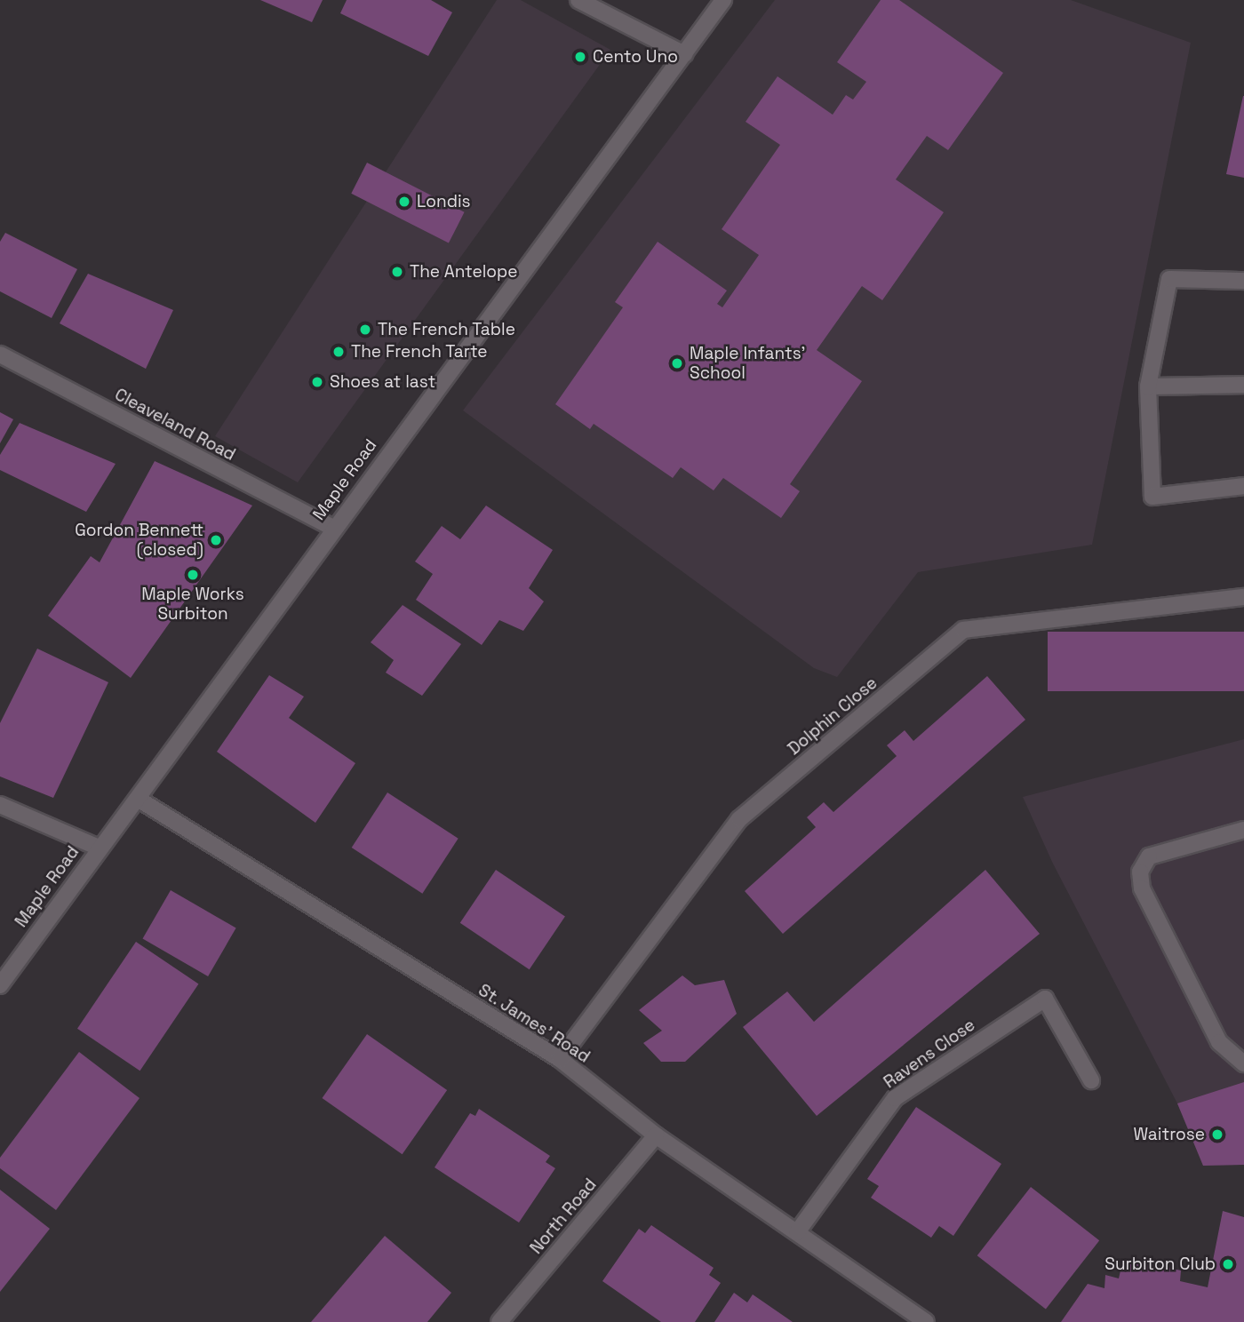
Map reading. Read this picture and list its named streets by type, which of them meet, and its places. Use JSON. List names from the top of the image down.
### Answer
{
  "streets": {
    "street": [
      "Cleaveland Road",
      "Maple Road",
      "Dolphin Close",
      "St. James' Road",
      "Ravens Close",
      "North Road"
    ]
  },
  "crossings": [
    ["Cleaveland Road", "Maple Road"],
    ["Maple Road", "St. James' Road"],
    ["Dolphin Close", "St. James' Road"],
    ["St. James' Road", "Ravens Close"],
    ["St. James' Road", "North Road"]
  ],
  "places": [
    "Cento Uno",
    "Londis",
    "The Antelope",
    "The French Table",
    "The French Tarte",
    "Maple Infants' School",
    "Shoes at last",
    "Gordon Bennett (closed)",
    "Maple Works Surbiton",
    "Waitrose",
    "Surbiton Club"
  ]
}
